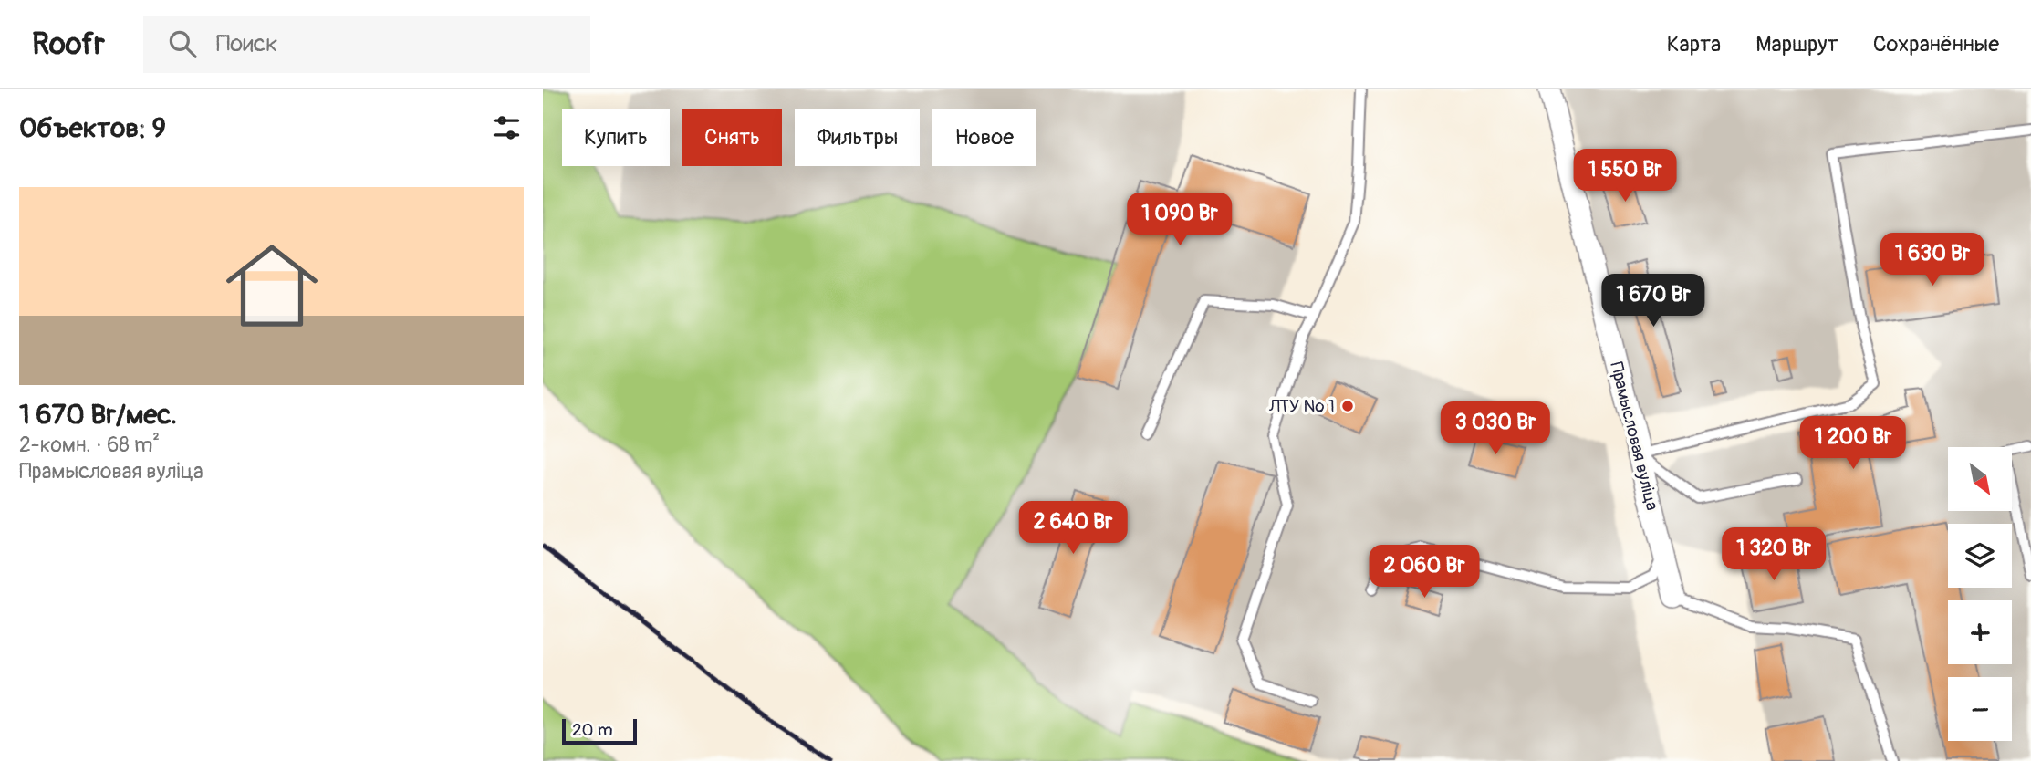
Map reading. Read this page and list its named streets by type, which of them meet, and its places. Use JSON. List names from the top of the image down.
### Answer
{
  "streets": {
    "street": ["Прамысловая вуліца"]
  },
  "places": ["ЛТУ № 1"],
  "scale_bar": "20 m",
  "north": "bottom right",
  "page": {
    "header": "Roofr",
    "search": "Поиск",
    "nav": ["Карта", "Маршрут", "Сохранённые"],
    "heading": "Объектов: 9",
    "chip": [
      "Купить",
      "Снять",
      "Фильтры",
      "Новое"
    ],
    "price": [
      "1 550 Br",
      "1 090 Br",
      "1 630 Br",
      "1 670 Br",
      "3 030 Br",
      "1 200 Br",
      "2 640 Br",
      "1 320 Br",
      "2 060 Br"
    ],
    "list": [
      {
        "name": "1 670 Br/мес.",
        "note": "2-комн. · 68 m² · Прамысловая вуліца"
      }
    ],
    "map_buttons": ["+", "−"],
    "scale": "20 m"
  }
}
